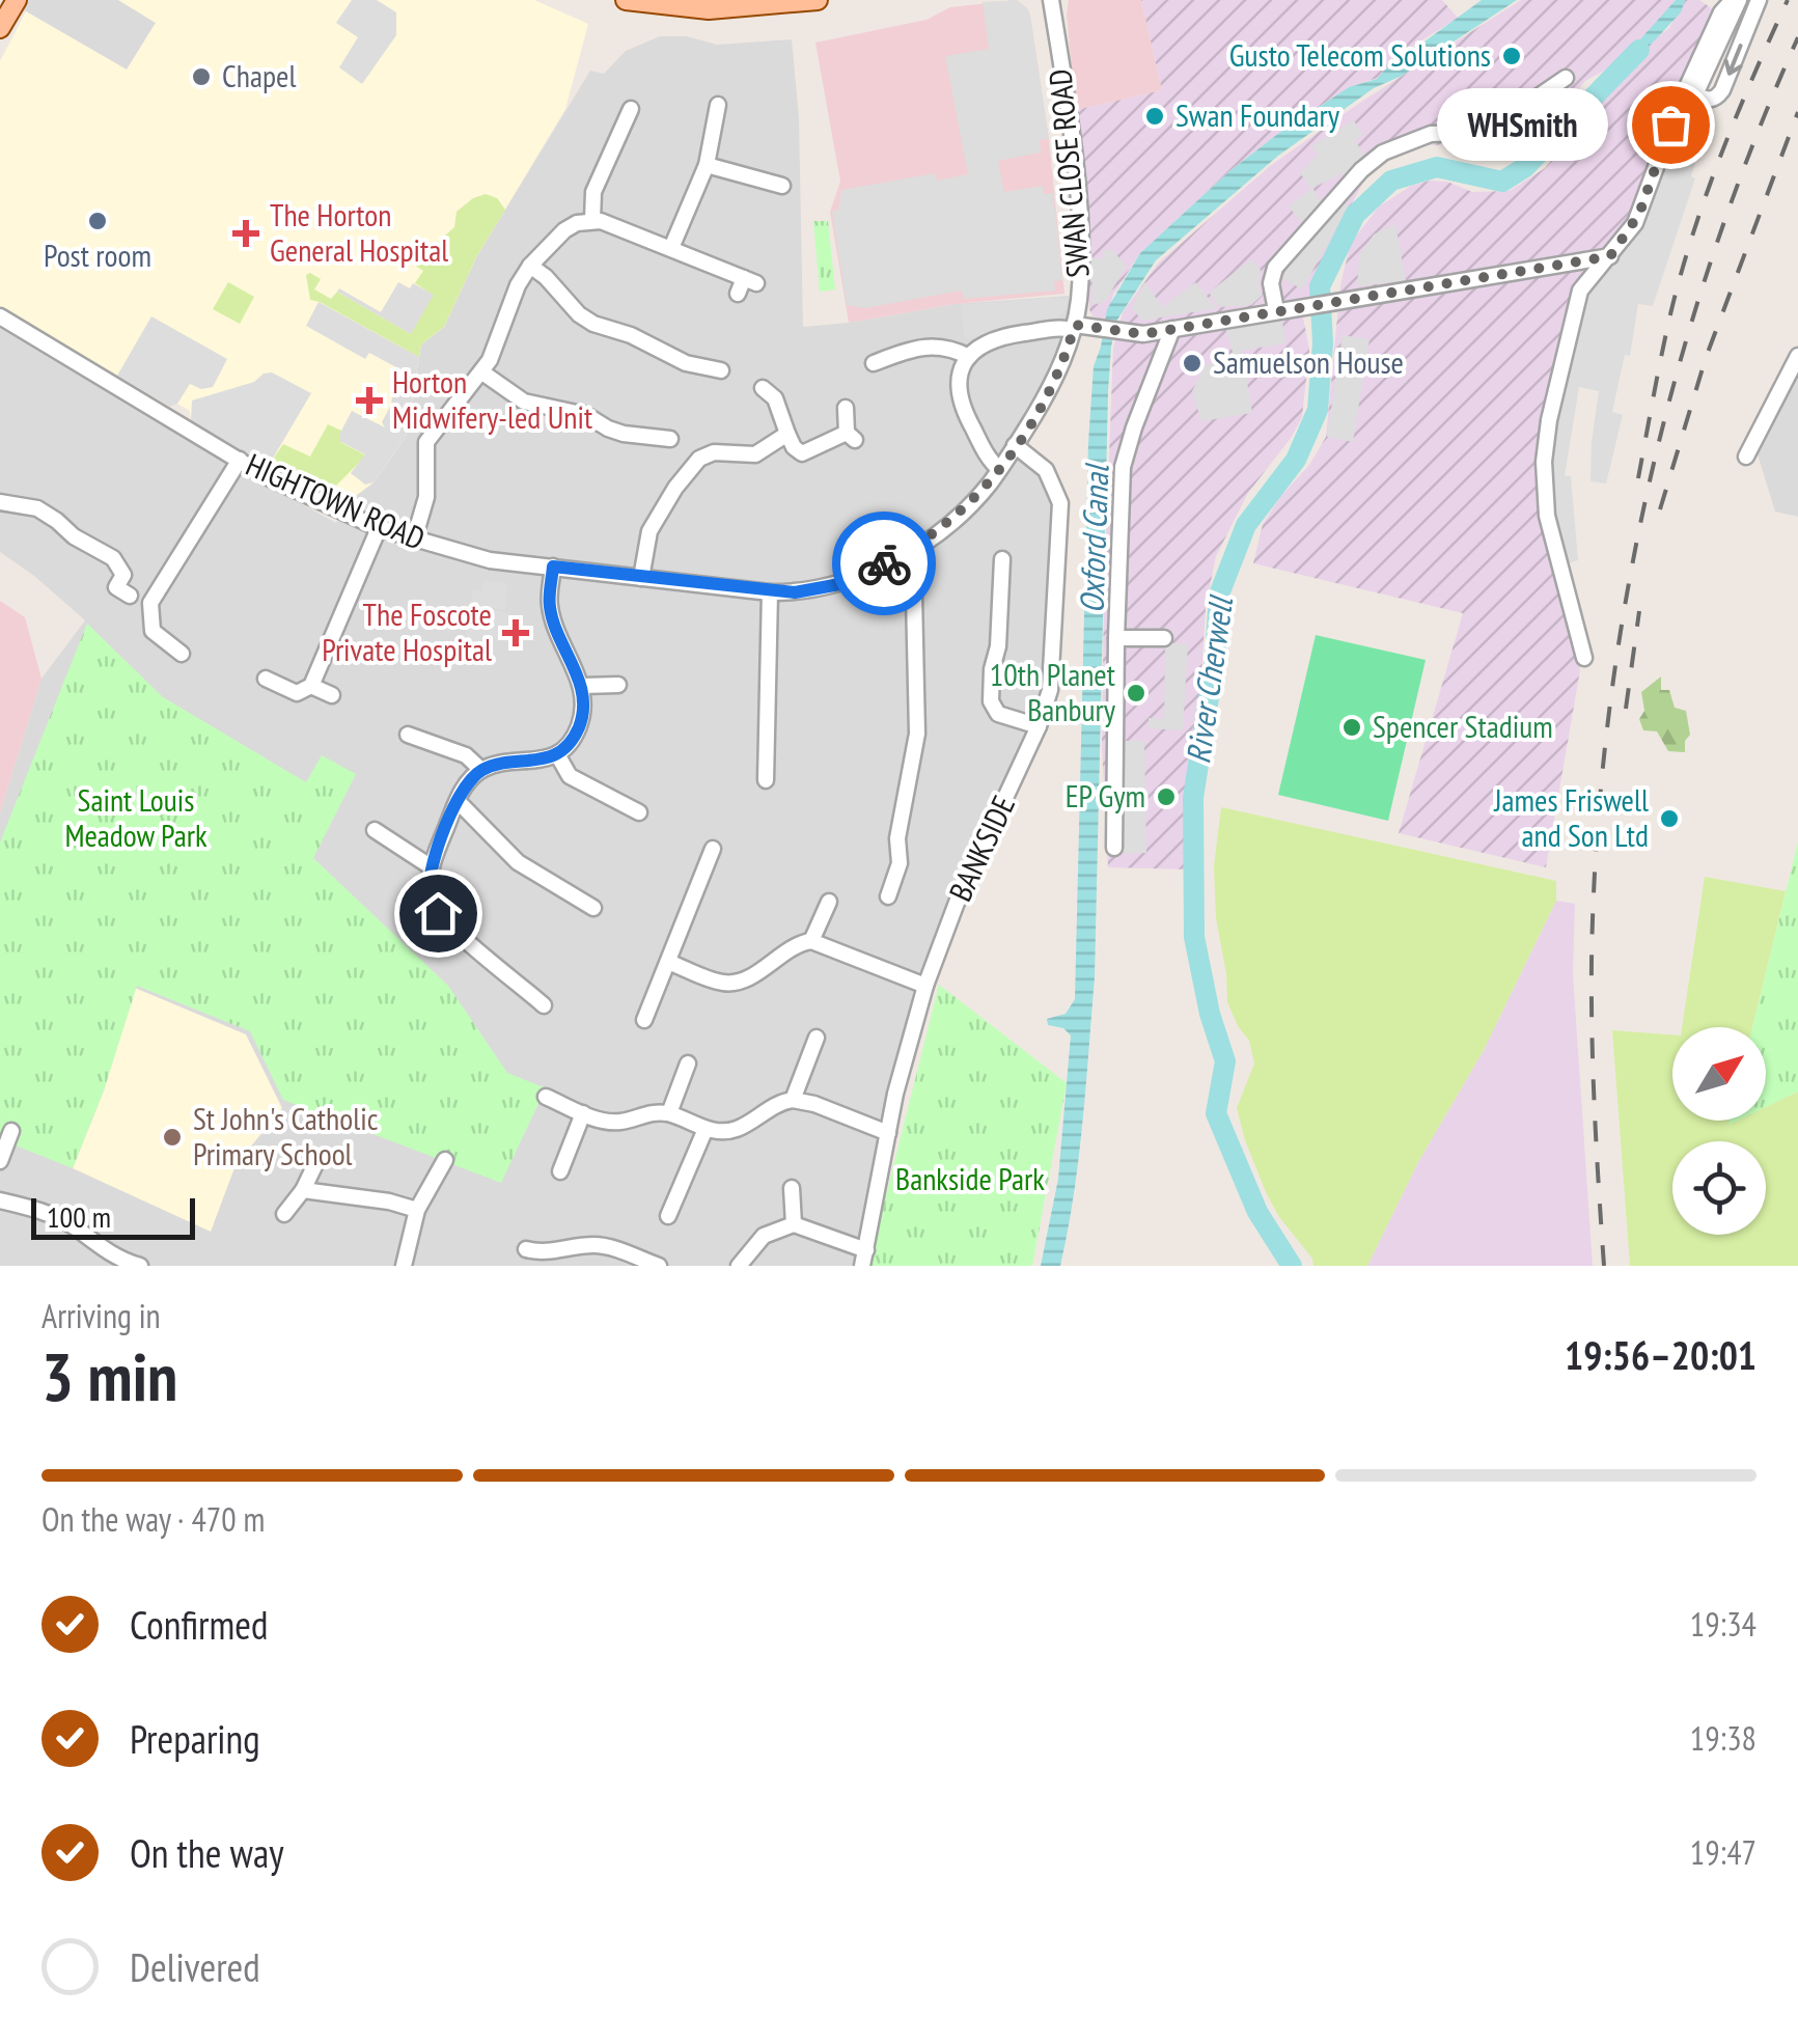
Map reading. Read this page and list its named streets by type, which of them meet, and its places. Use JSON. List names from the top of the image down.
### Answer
{
  "streets": {
    "street": ["SWAN CLOSE ROAD", "HIGHTOWN ROAD", "BANKSIDE"]
  },
  "crossings": [
    ["SWAN CLOSE ROAD", "HIGHTOWN ROAD"],
    ["HIGHTOWN ROAD", "BANKSIDE"]
  ],
  "water": ["Oxford Canal", "River Cherwell"],
  "parks": ["Saint Louis Meadow Park", "Bankside Park"],
  "places": {
    "other": [
      "Gusto Telecom Solutions",
      "Chapel",
      "Swan Foundary",
      "WHSmith",
      "Post room",
      "Samuelson House",
      "10th Planet Banbury",
      "Spencer Stadium",
      "EP Gym",
      "James Friswell and Son Ltd",
      "St John's Catholic Primary School"
    ],
    "health": ["The Horton General Hospital", "Horton Midwifery-led Unit", "The Foscote Private Hospital"]
  },
  "scale_bar": "100 m",
  "north": "top right",
  "page": {
    "bubble": "WHSmith",
    "scale": "100 m",
    "heading": ["3 min", "Arriving in", "19:56–20:01"],
    "bar": "On the way · 470 m",
    "list": [
      ["Confirmed", "19:34"],
      ["Preparing", "19:38"],
      ["On the way", "19:47"],
      "Delivered"
    ]
  }
}
